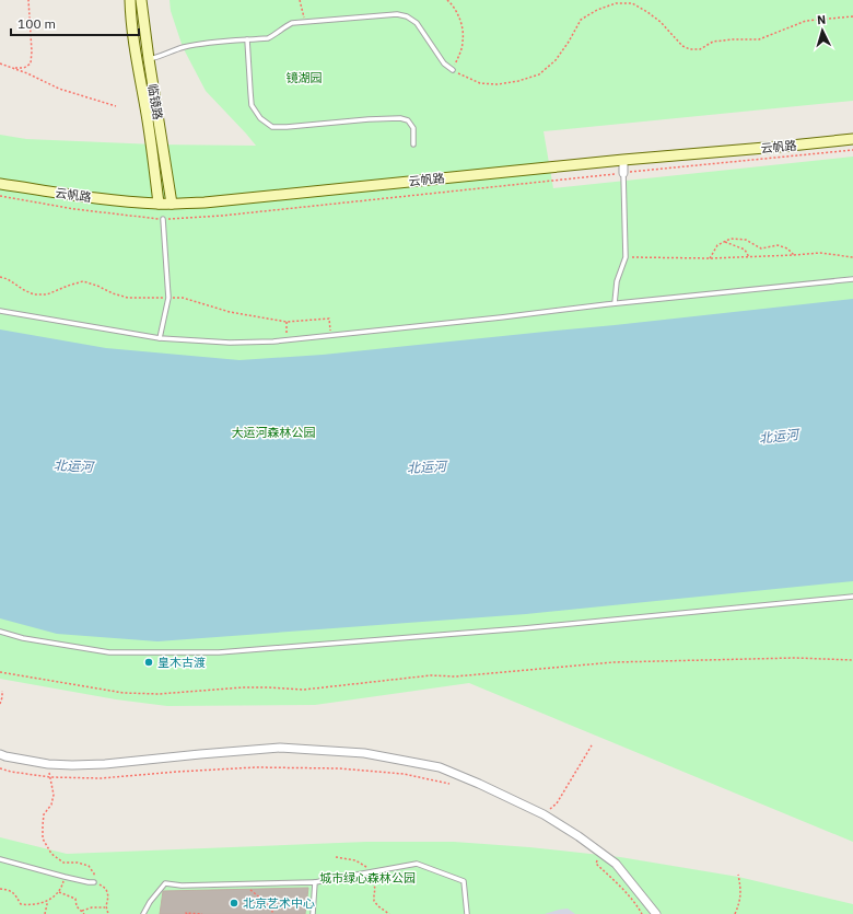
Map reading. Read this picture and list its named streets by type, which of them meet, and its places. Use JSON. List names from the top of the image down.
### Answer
{
  "streets": {
    "street": ["临镜路", "云帆路"]
  },
  "crossings": [
    ["临镜路", "云帆路"]
  ],
  "water": ["北运河"],
  "parks": ["镜湖园", "大运河森林公园", "城市绿心森林公园"],
  "places": ["皇木古渡", "北京艺术中心"],
  "scale_bar": "100 m",
  "north": "top"
}
